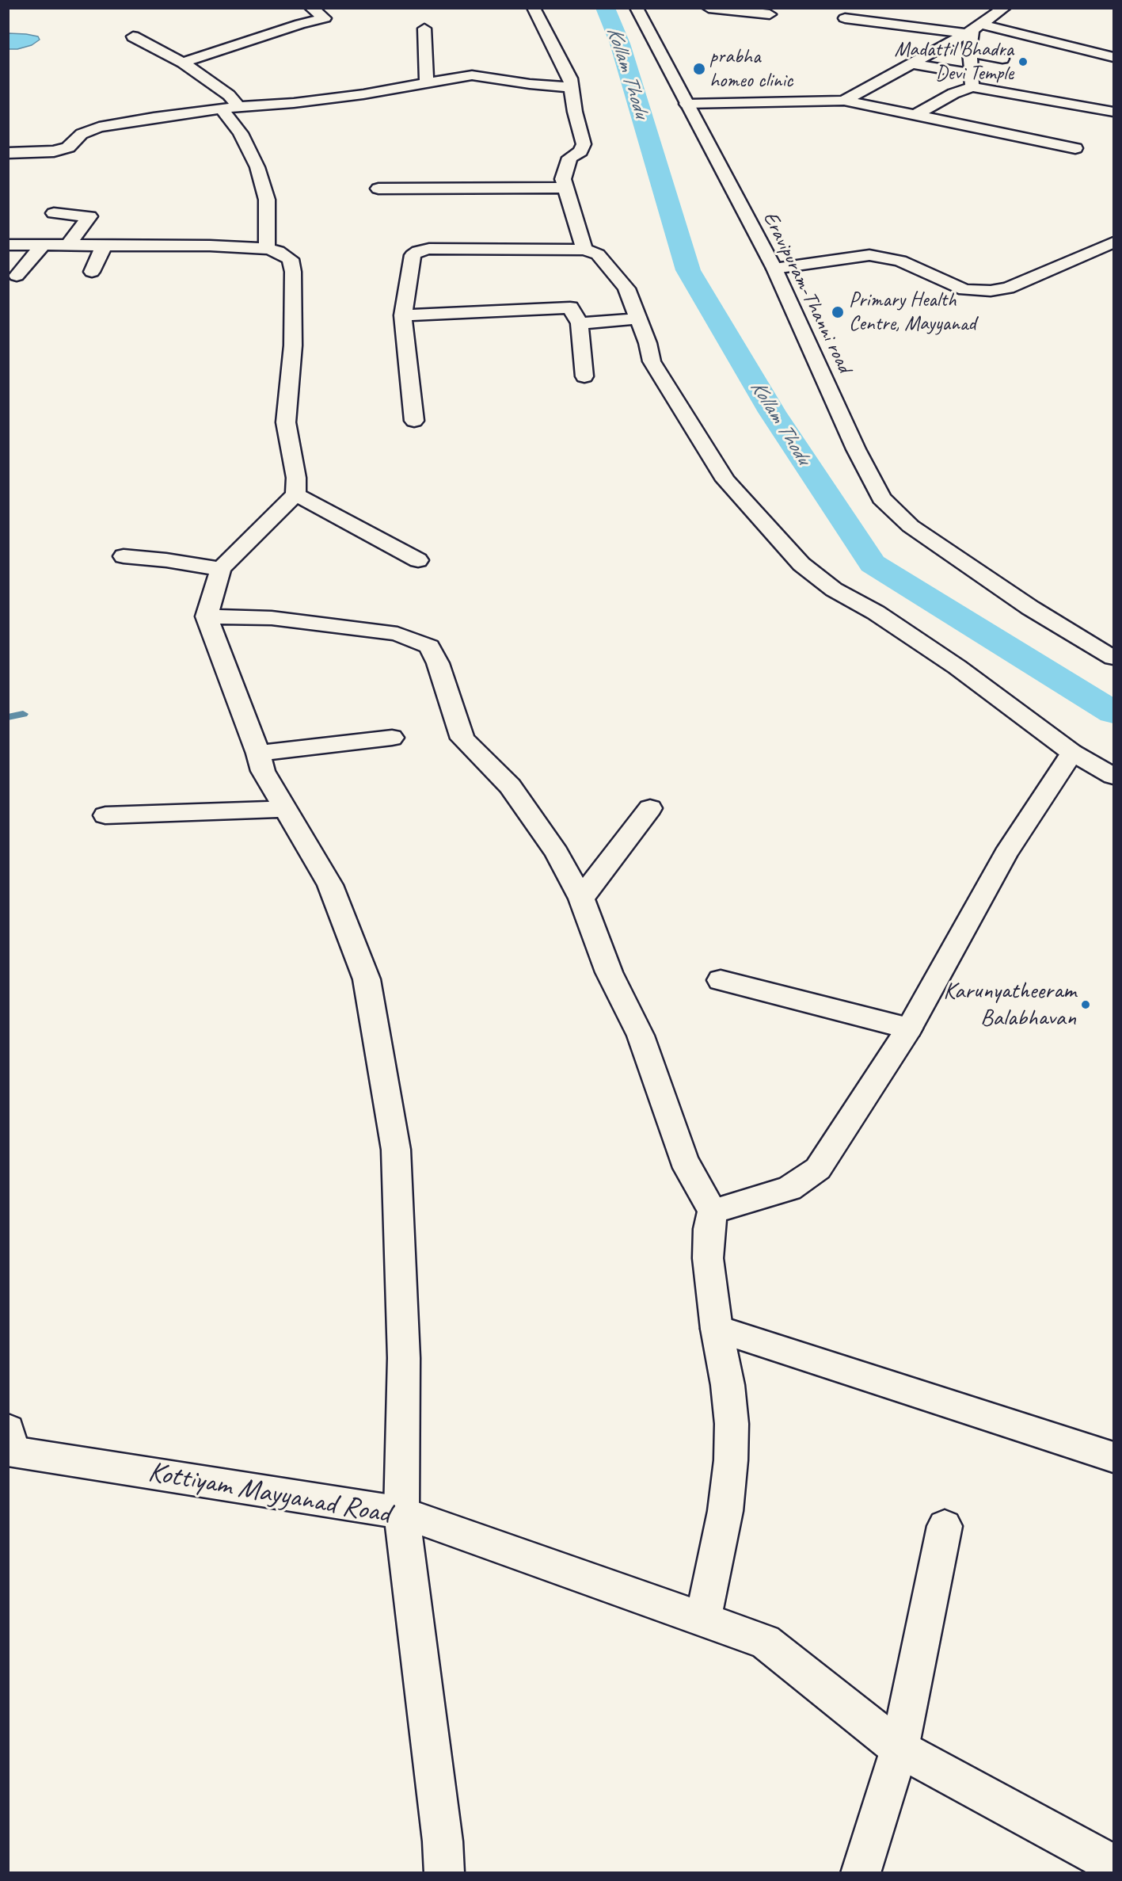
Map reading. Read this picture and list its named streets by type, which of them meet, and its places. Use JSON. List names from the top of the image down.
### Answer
{
  "streets": {
    "street": ["Eravipuram-Thanni road", "Kottiyam Mayyanad Road"]
  },
  "water": ["Kollam Thodu"],
  "places": [
    "Madattil Bhadra Devi Temple",
    "prabha homeo clinic",
    "Primary Health Centre, Mayyanad",
    "Karunyatheeram Balabhavan"
  ]
}
